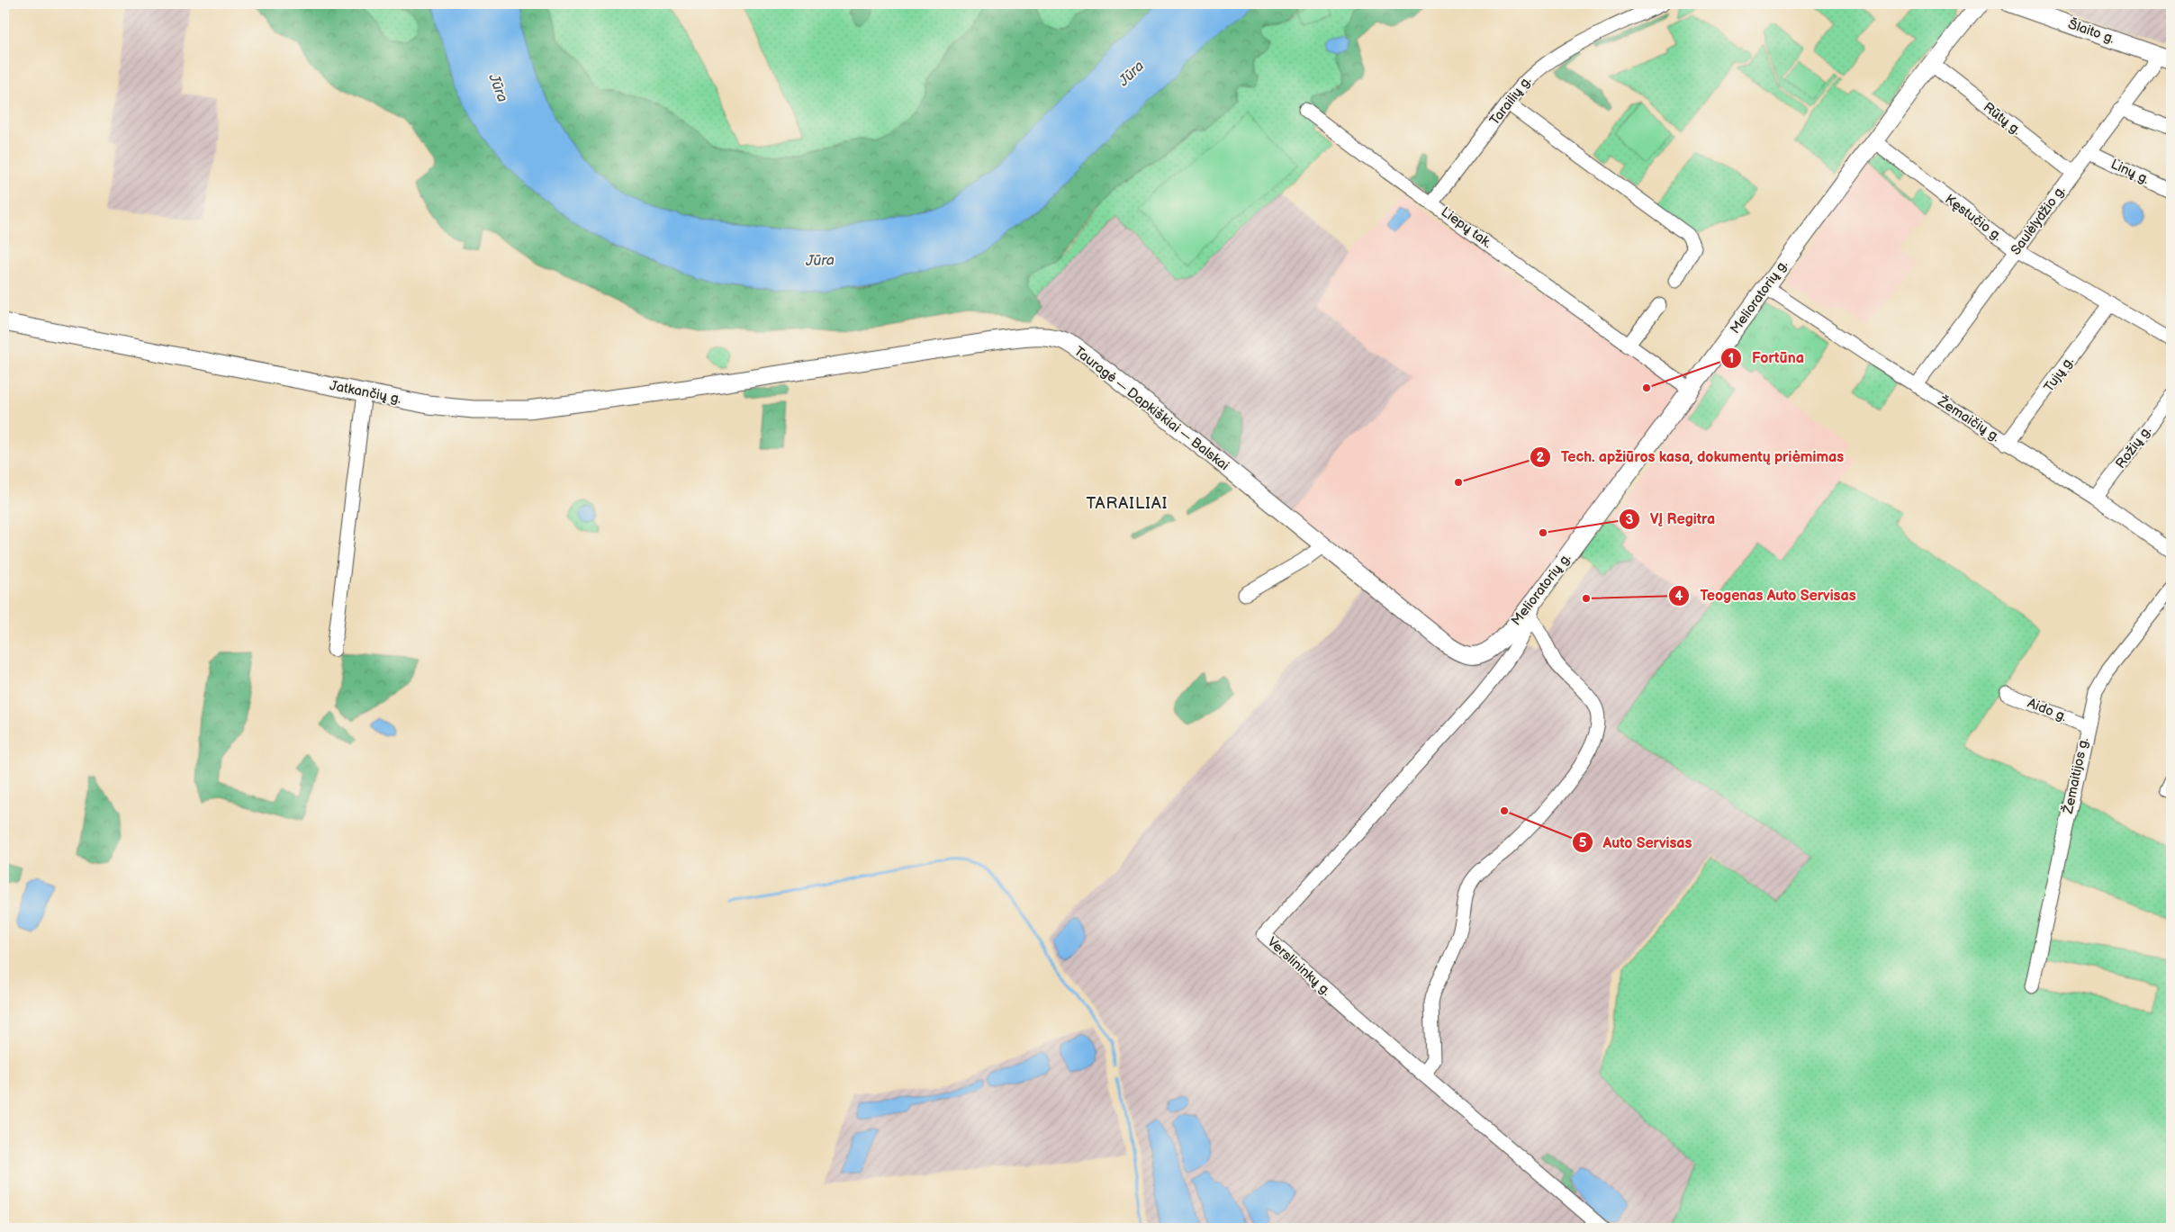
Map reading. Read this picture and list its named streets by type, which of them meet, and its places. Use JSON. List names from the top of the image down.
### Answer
{
  "streets": {
    "main road": [
      "Šlaito g.",
      "Melioratorių g.",
      "Jatkančių g.",
      "Tauragė — Dapkiškiai — Balskai"
    ],
    "street": [
      "Tarailių g.",
      "Rūtų g.",
      "Linų g.",
      "Kęstučio g.",
      "Saulėlydžio g.",
      "Liepų tak.",
      "Tujų g.",
      "Žemaičių g.",
      "Rožių g.",
      "Aido g.",
      "Žemaitijos g.",
      "Verslininkų g."
    ]
  },
  "crossings": [
    ["Šlaito g.", "Saulėlydžio g."],
    ["Tarailių g.", "Liepų tak."],
    ["Rūtų g.", "Saulėlydžio g."],
    ["Rūtų g.", "Melioratorių g."],
    ["Linų g.", "Saulėlydžio g."],
    ["Kęstučio g.", "Saulėlydžio g."],
    ["Kęstučio g.", "Melioratorių g."],
    ["Kęstučio g.", "Tujų g."],
    ["Saulėlydžio g.", "Žemaičių g."],
    ["Liepų tak.", "Melioratorių g."],
    ["Melioratorių g.", "Tauragė — Dapkiškiai — Balskai"],
    ["Melioratorių g.", "Žemaičių g."],
    ["Melioratorių g.", "Verslininkų g."],
    ["Tujų g.", "Žemaičių g."],
    ["Jatkančių g.", "Tauragė — Dapkiškiai — Balskai"],
    ["Žemaičių g.", "Rožių g."],
    ["Aido g.", "Žemaitijos g."]
  ],
  "districts": ["TARAILIAI"],
  "water": ["Jūra"],
  "places": [
    "Fortūna",
    "Tech. apžiūros kasa, dokumentų priėmimas",
    "VĮ Regitra",
    "Teogenas Auto Servisas",
    "Auto Servisas"
  ]
}
